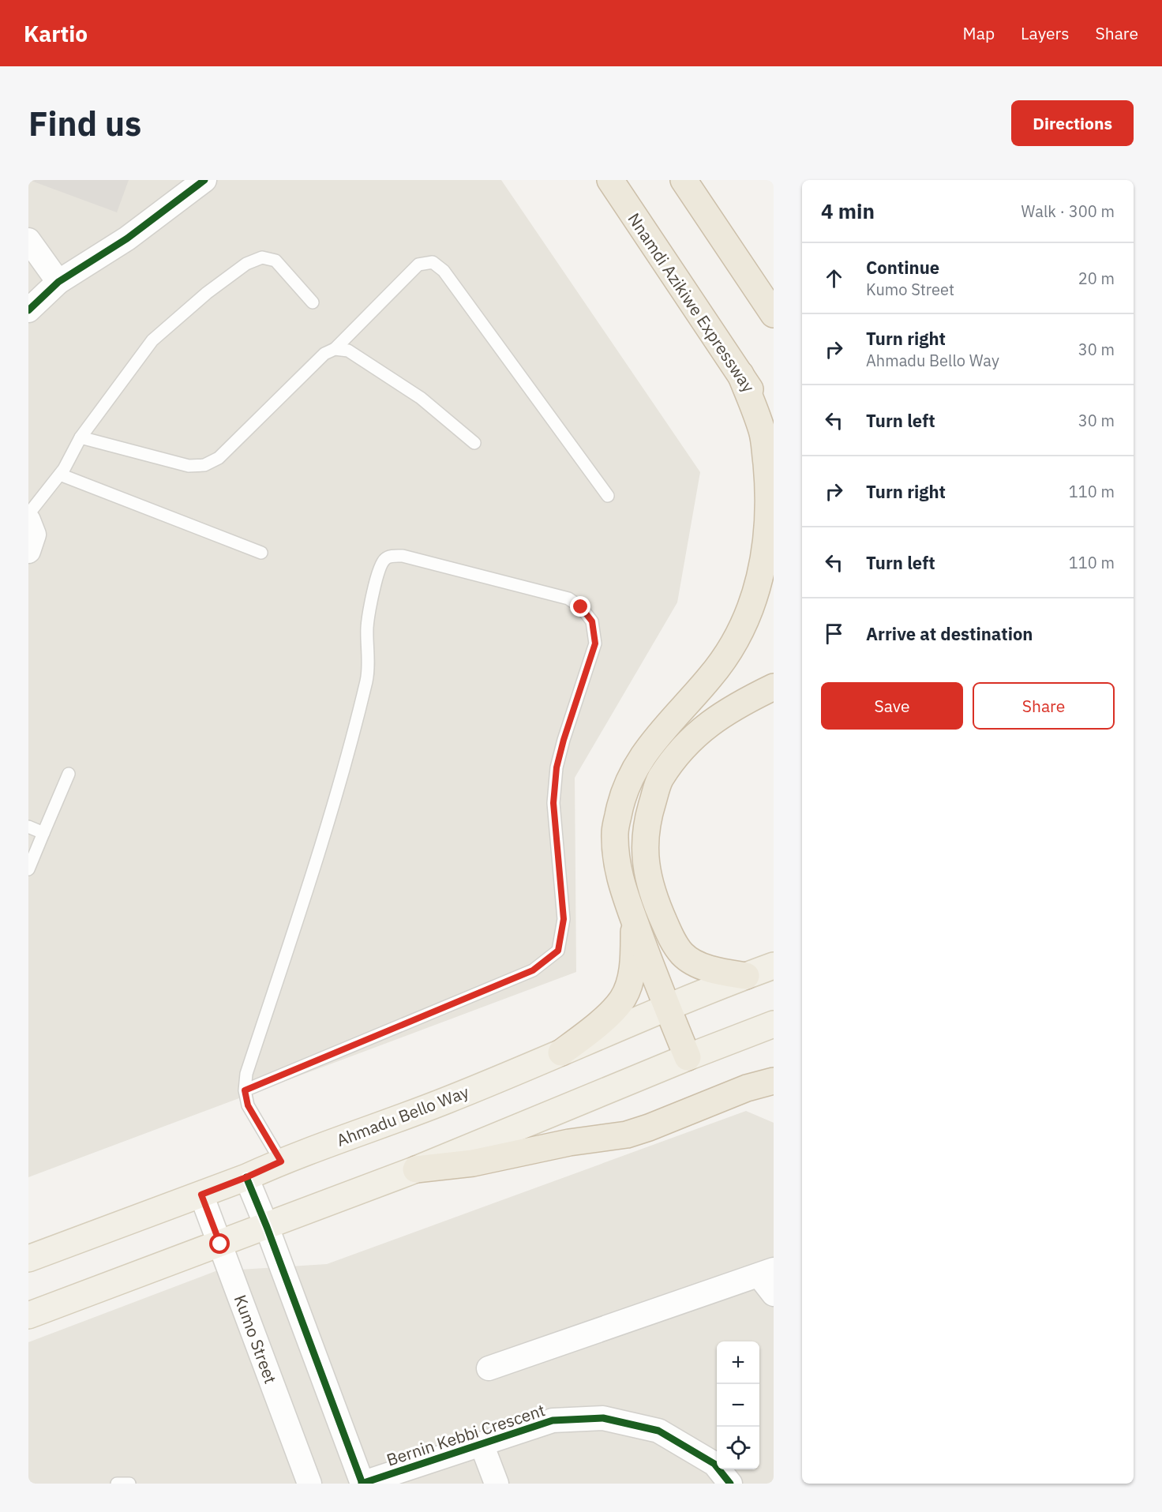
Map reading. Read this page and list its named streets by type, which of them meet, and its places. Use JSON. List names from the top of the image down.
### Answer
{
  "streets": {
    "highway": ["Nnamdi Azikiwe Expressway"],
    "main road": ["Ahmadu Bello Way"],
    "street": ["Kumo Street", "Bernin Kebbi Crescent"]
  },
  "crossings": [
    ["Ahmadu Bello Way", "Kumo Street"]
  ],
  "page": {
    "header": "Kartio",
    "nav": ["Map", "Layers", "Share"],
    "buttons": [
      "Directions",
      ["Save", "Share"]
    ],
    "title": "Find us",
    "heading": ["4 min", "Walk · 300 m"],
    "list": [
      ["Continue", "Kumo Street", "20 m"],
      ["Turn right", "Ahmadu Bello Way", "30 m"],
      ["Turn left", "30 m"],
      ["Turn right", "110 m"],
      ["Turn left", "110 m"],
      "Arrive at destination"
    ],
    "map_buttons": ["+", "−"]
  }
}
